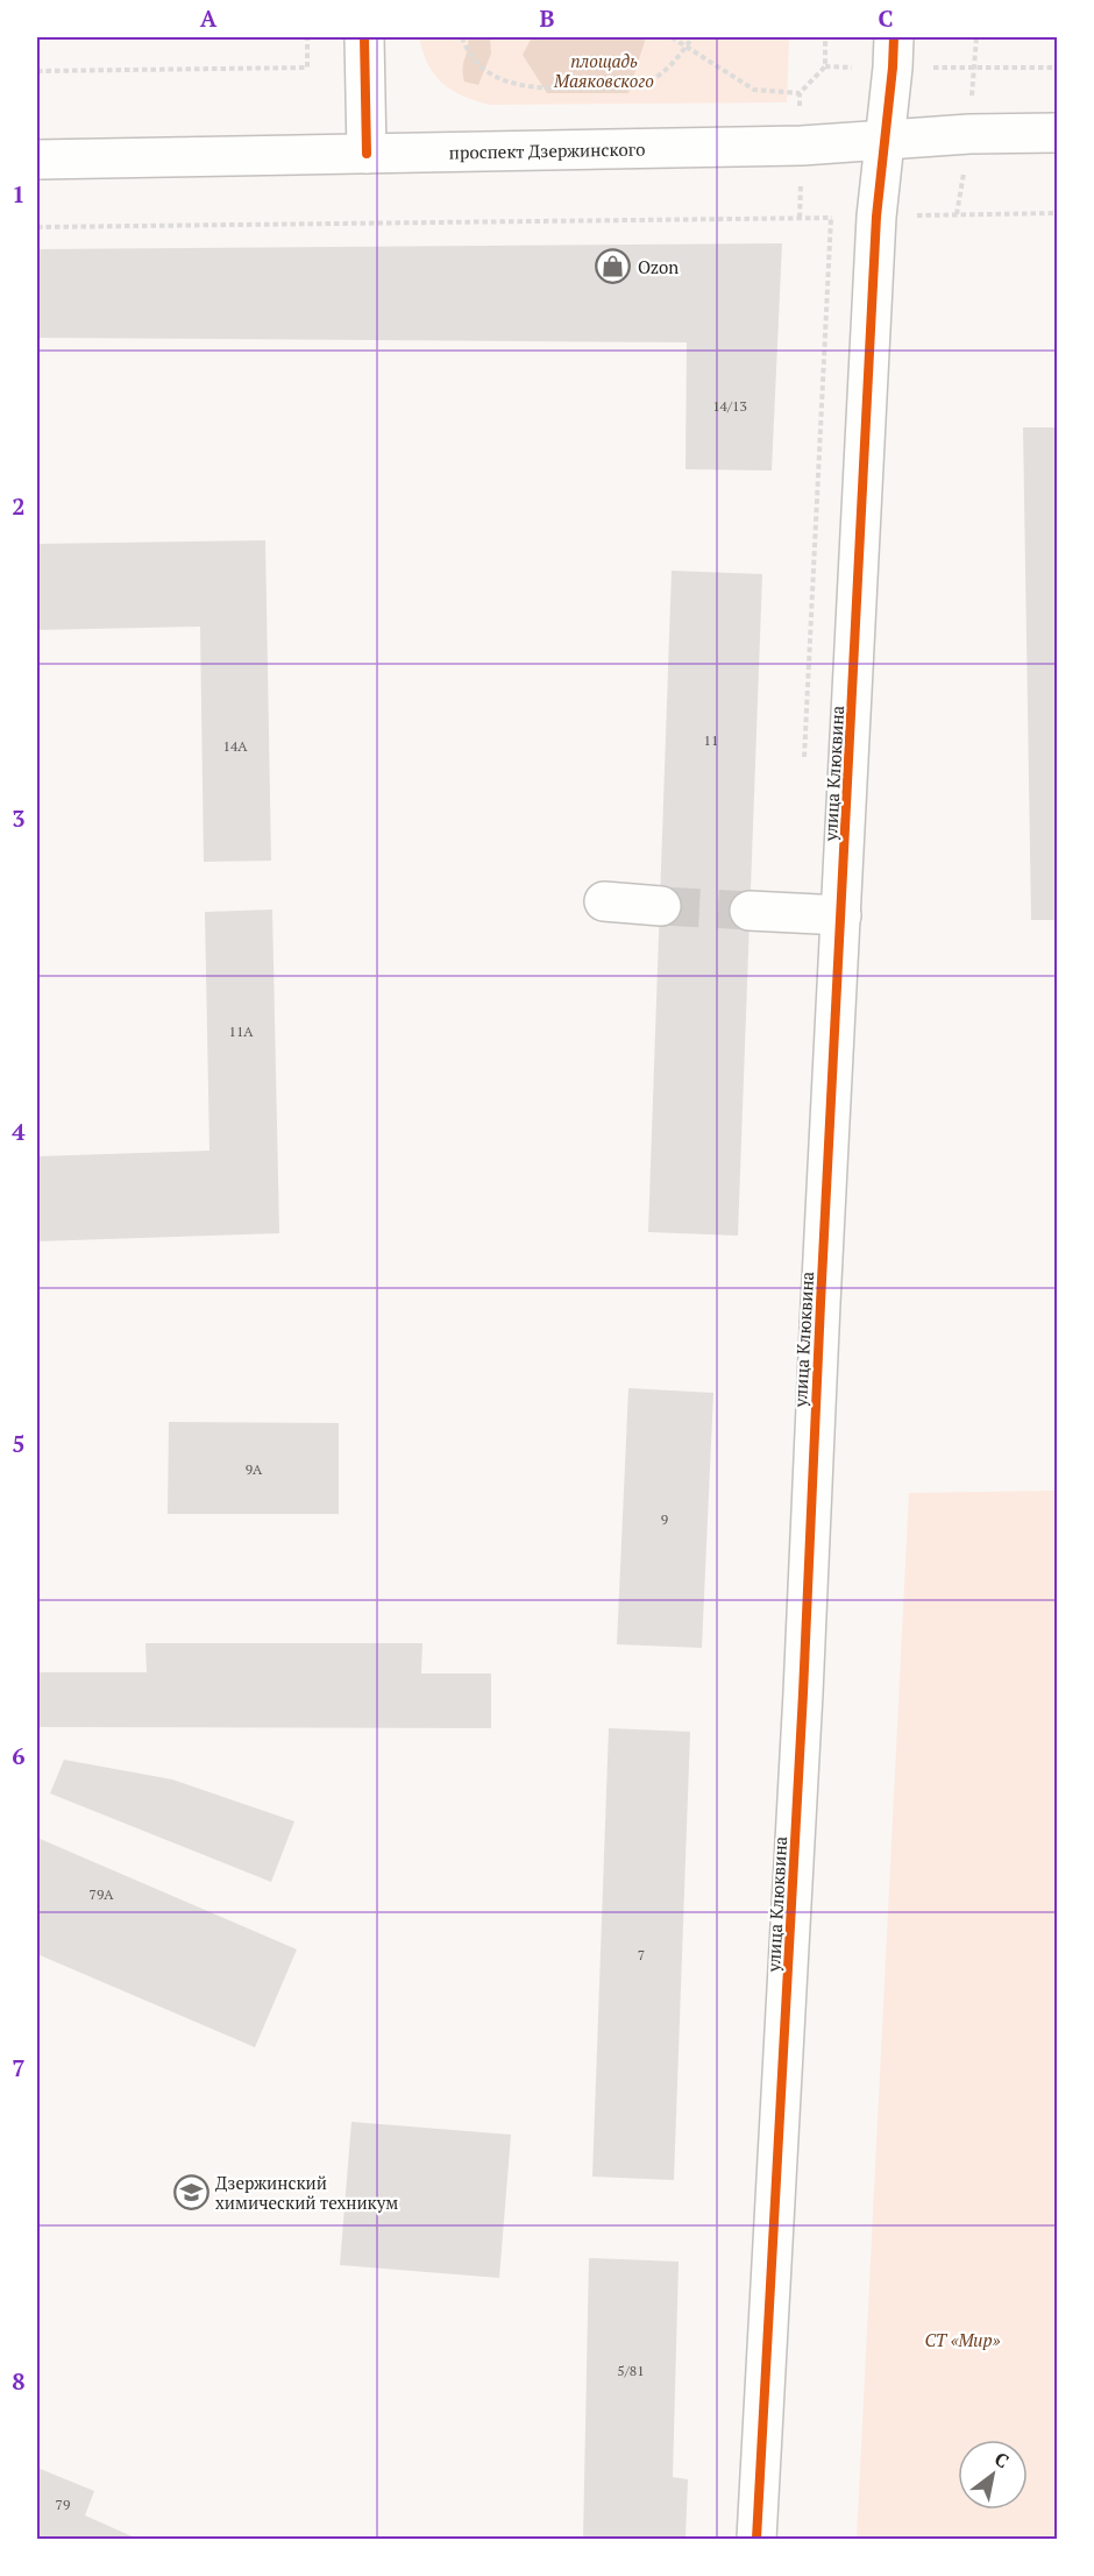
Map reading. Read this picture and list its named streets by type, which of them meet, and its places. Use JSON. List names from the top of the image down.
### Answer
{
  "streets": {
    "street": ["проспект Дзержинского", "улица Клюквина"]
  },
  "crossings": [
    ["проспект Дзержинского", "улица Клюквина"]
  ],
  "parks": ["площадь Маяковского", "СТ «Мир»"],
  "places": {
    "shop": ["Ozon"],
    "school or university": ["Дзержинский химический техникум"]
  },
  "house_numbers": [
    "14/13",
    "11",
    "14А",
    "11А",
    "9А",
    "9",
    "79А",
    "7",
    "5/81",
    "79"
  ],
  "north": "top right",
  "grid": {
    "columns": ["A", "B", "C"],
    "rows": [
      "1",
      "2",
      "3",
      "4",
      "5",
      "6",
      "7",
      "8"
    ]
  }
}
